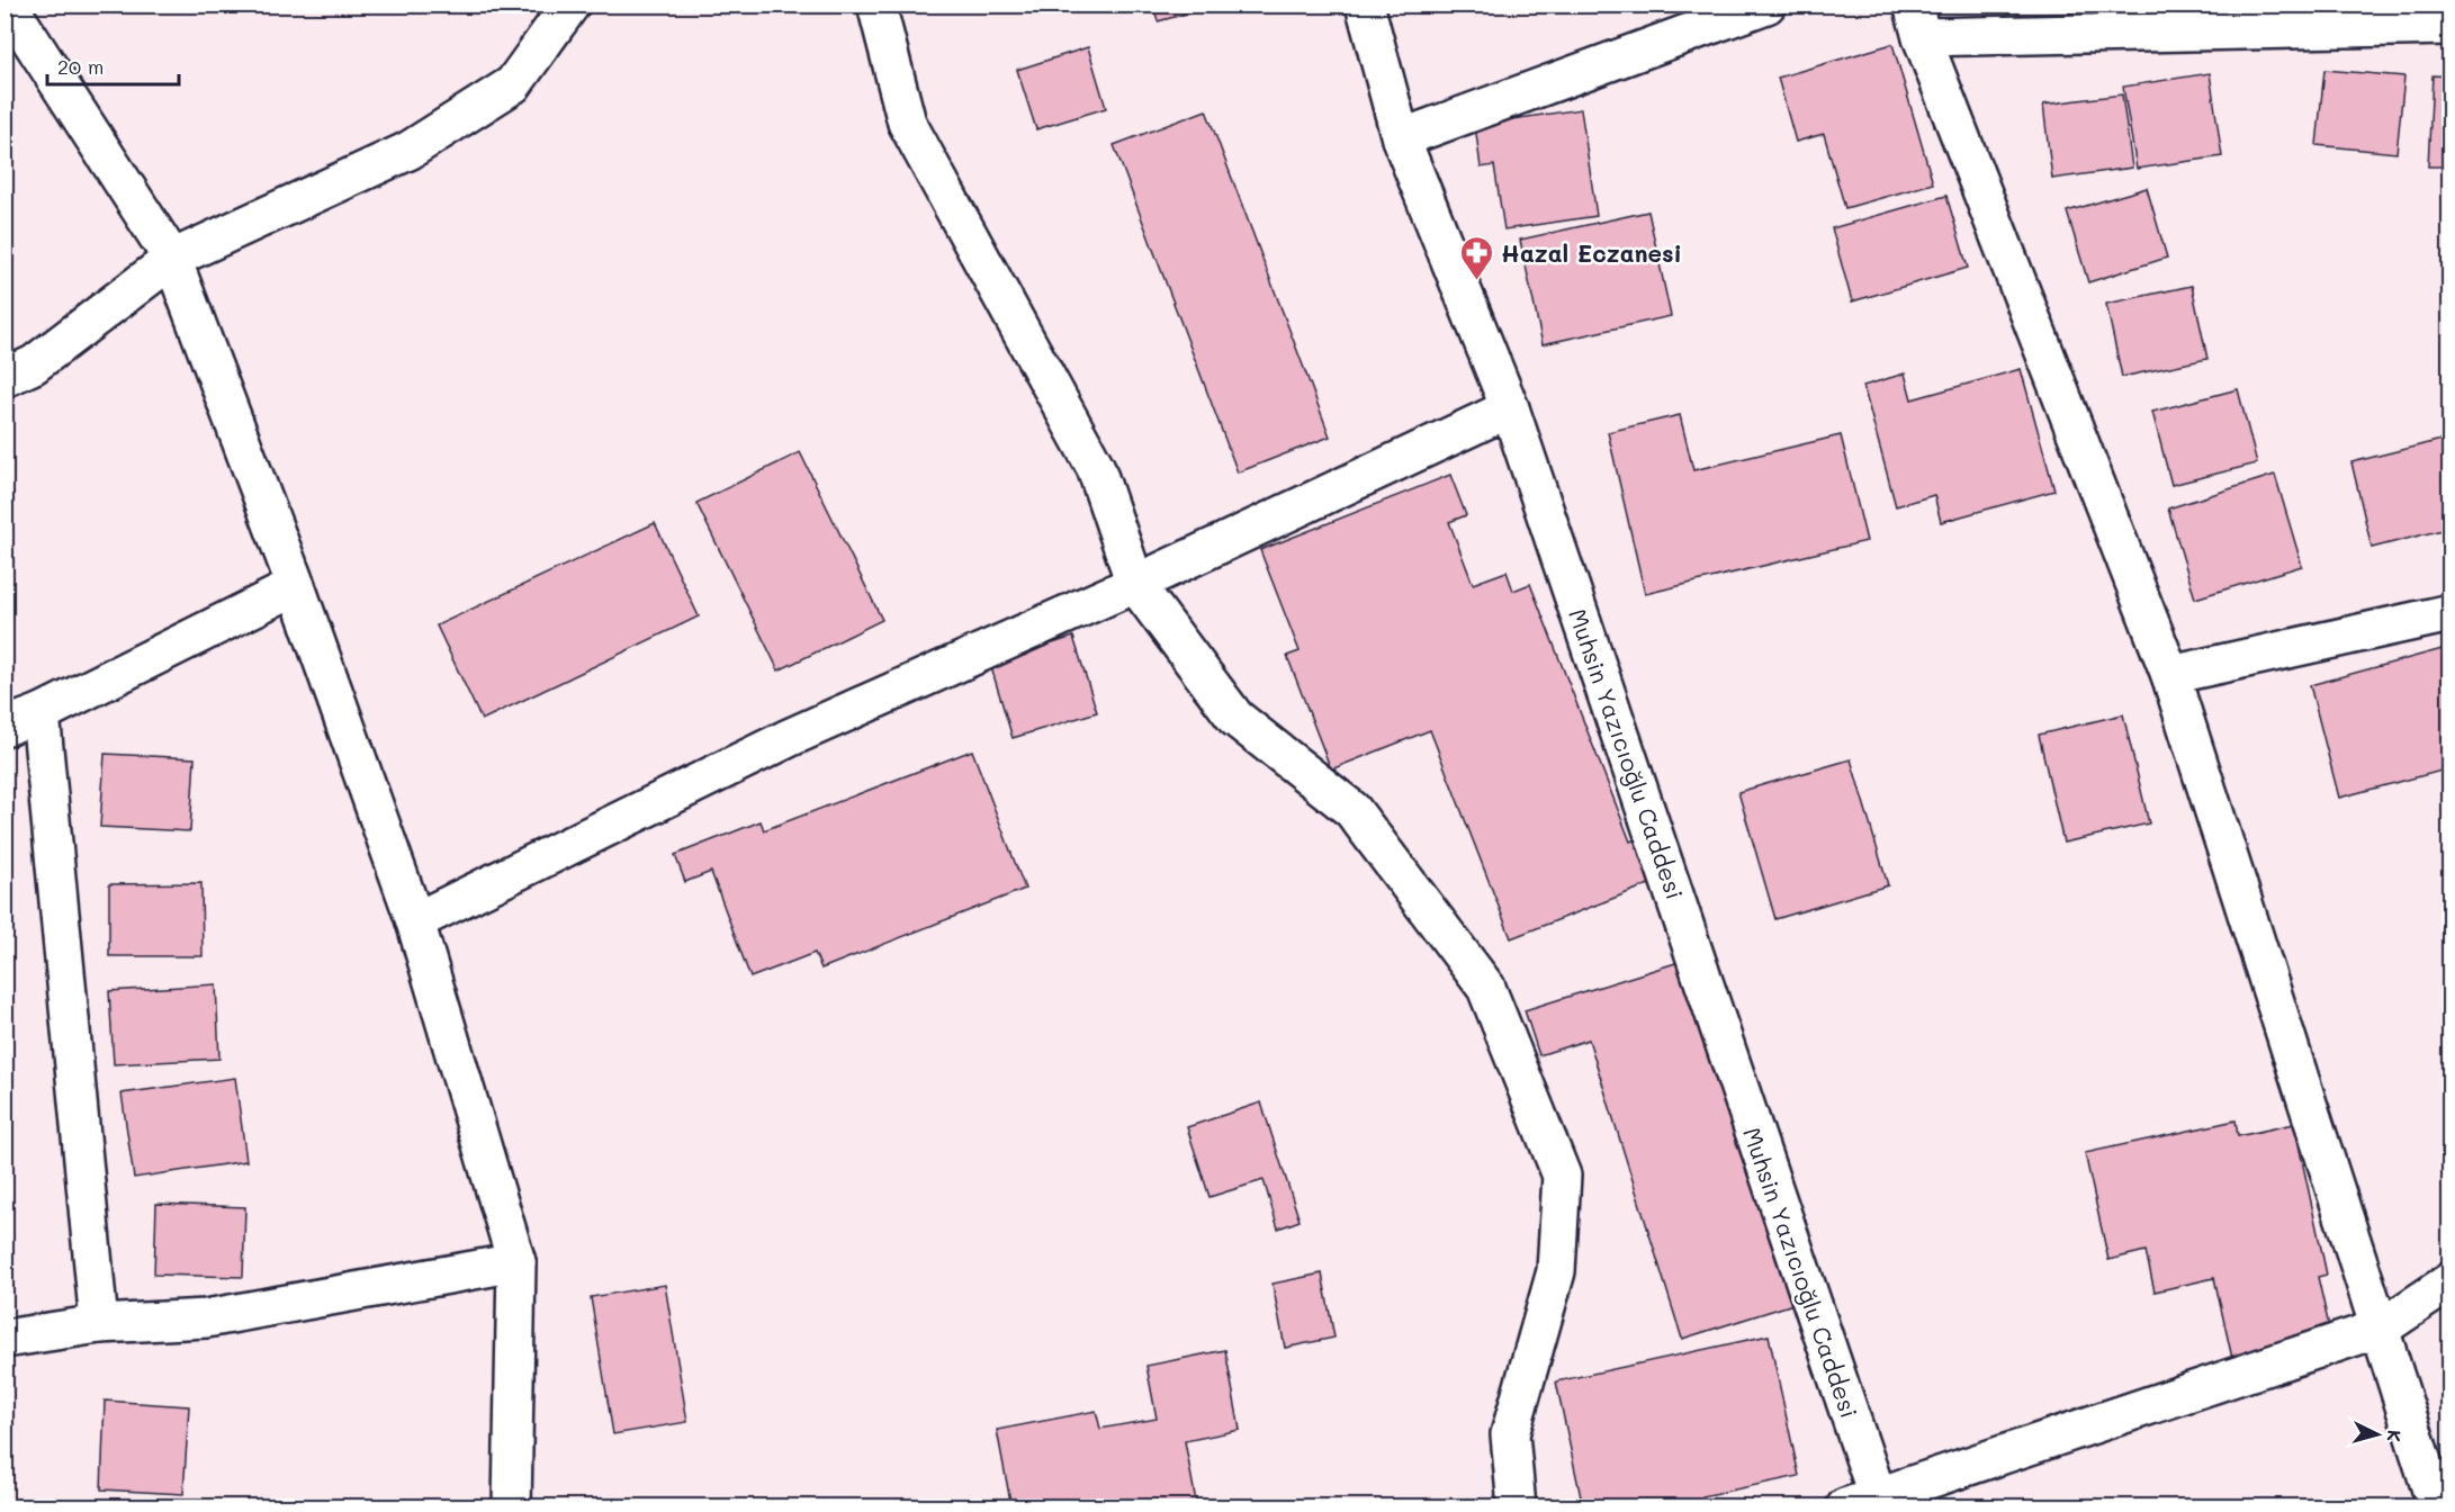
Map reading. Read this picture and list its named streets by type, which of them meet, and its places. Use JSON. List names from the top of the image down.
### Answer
{
  "streets": {
    "street": ["Muhsin Yazıcıoğlu Caddesi"]
  },
  "places": {
    "pharmacy": ["Hazal Eczanesi"]
  },
  "scale_bar": "20 m",
  "north": "right"
}
